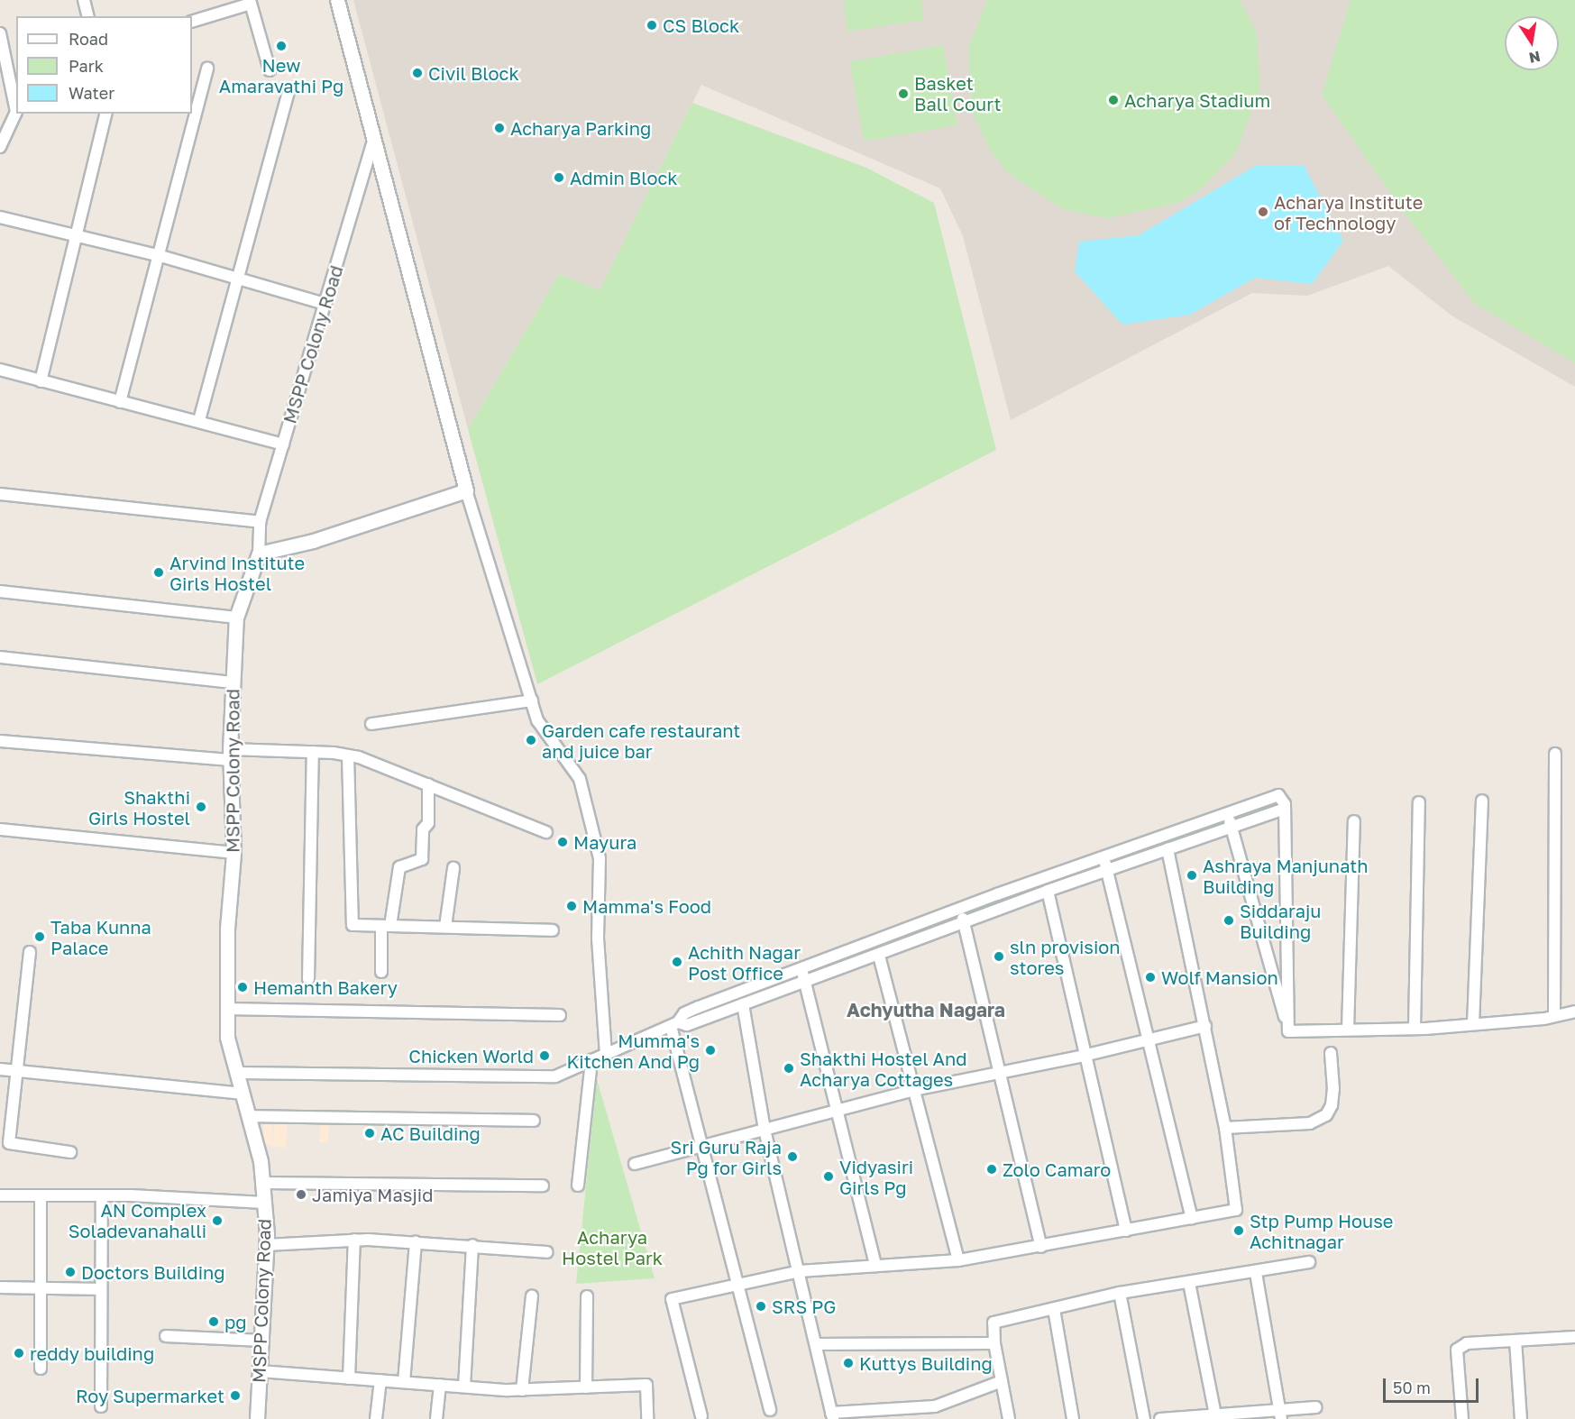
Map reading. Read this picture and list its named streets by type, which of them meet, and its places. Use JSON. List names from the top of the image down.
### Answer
{
  "streets": {
    "street": ["MSPP Colony Road"]
  },
  "districts": ["Achyutha Nagara"],
  "parks": ["Acharya Hostel Park"],
  "places": [
    "CS Block",
    "New Amaravathi Pg",
    "Civil Block",
    "Basket Ball Court",
    "Acharya Stadium",
    "Acharya Parking",
    "Admin Block",
    "Acharya Institute of Technology",
    "Arvind Institute Girls Hostel",
    "Garden cafe restaurant and juice bar",
    "Shakthi Girls Hostel",
    "Mayura",
    "Ashraya Manjunath Building",
    "Mamma's Food",
    "Siddaraju Building",
    "Taba Kunna Palace",
    "sln provision stores",
    "Achith Nagar Post Office",
    "Wolf Mansion",
    "Hemanth Bakery",
    "Mumma's Kitchen And Pg",
    "Chicken World",
    "Shakthi Hostel And Acharya Cottages",
    "AC Building",
    "Sri Guru Raja Pg for Girls",
    "Zolo Camaro",
    "Vidyasiri Girls Pg",
    "Jamiya Masjid",
    "AN Complex Soladevanahalli",
    "Stp Pump House Achitnagar",
    "Doctors Building",
    "SRS PG",
    "pg",
    "reddy building",
    "Kuttys Building",
    "Roy Supermarket"
  ],
  "legend": ["Road", "Park", "Water"],
  "scale_bar": "50 m",
  "north": "bottom"
}
